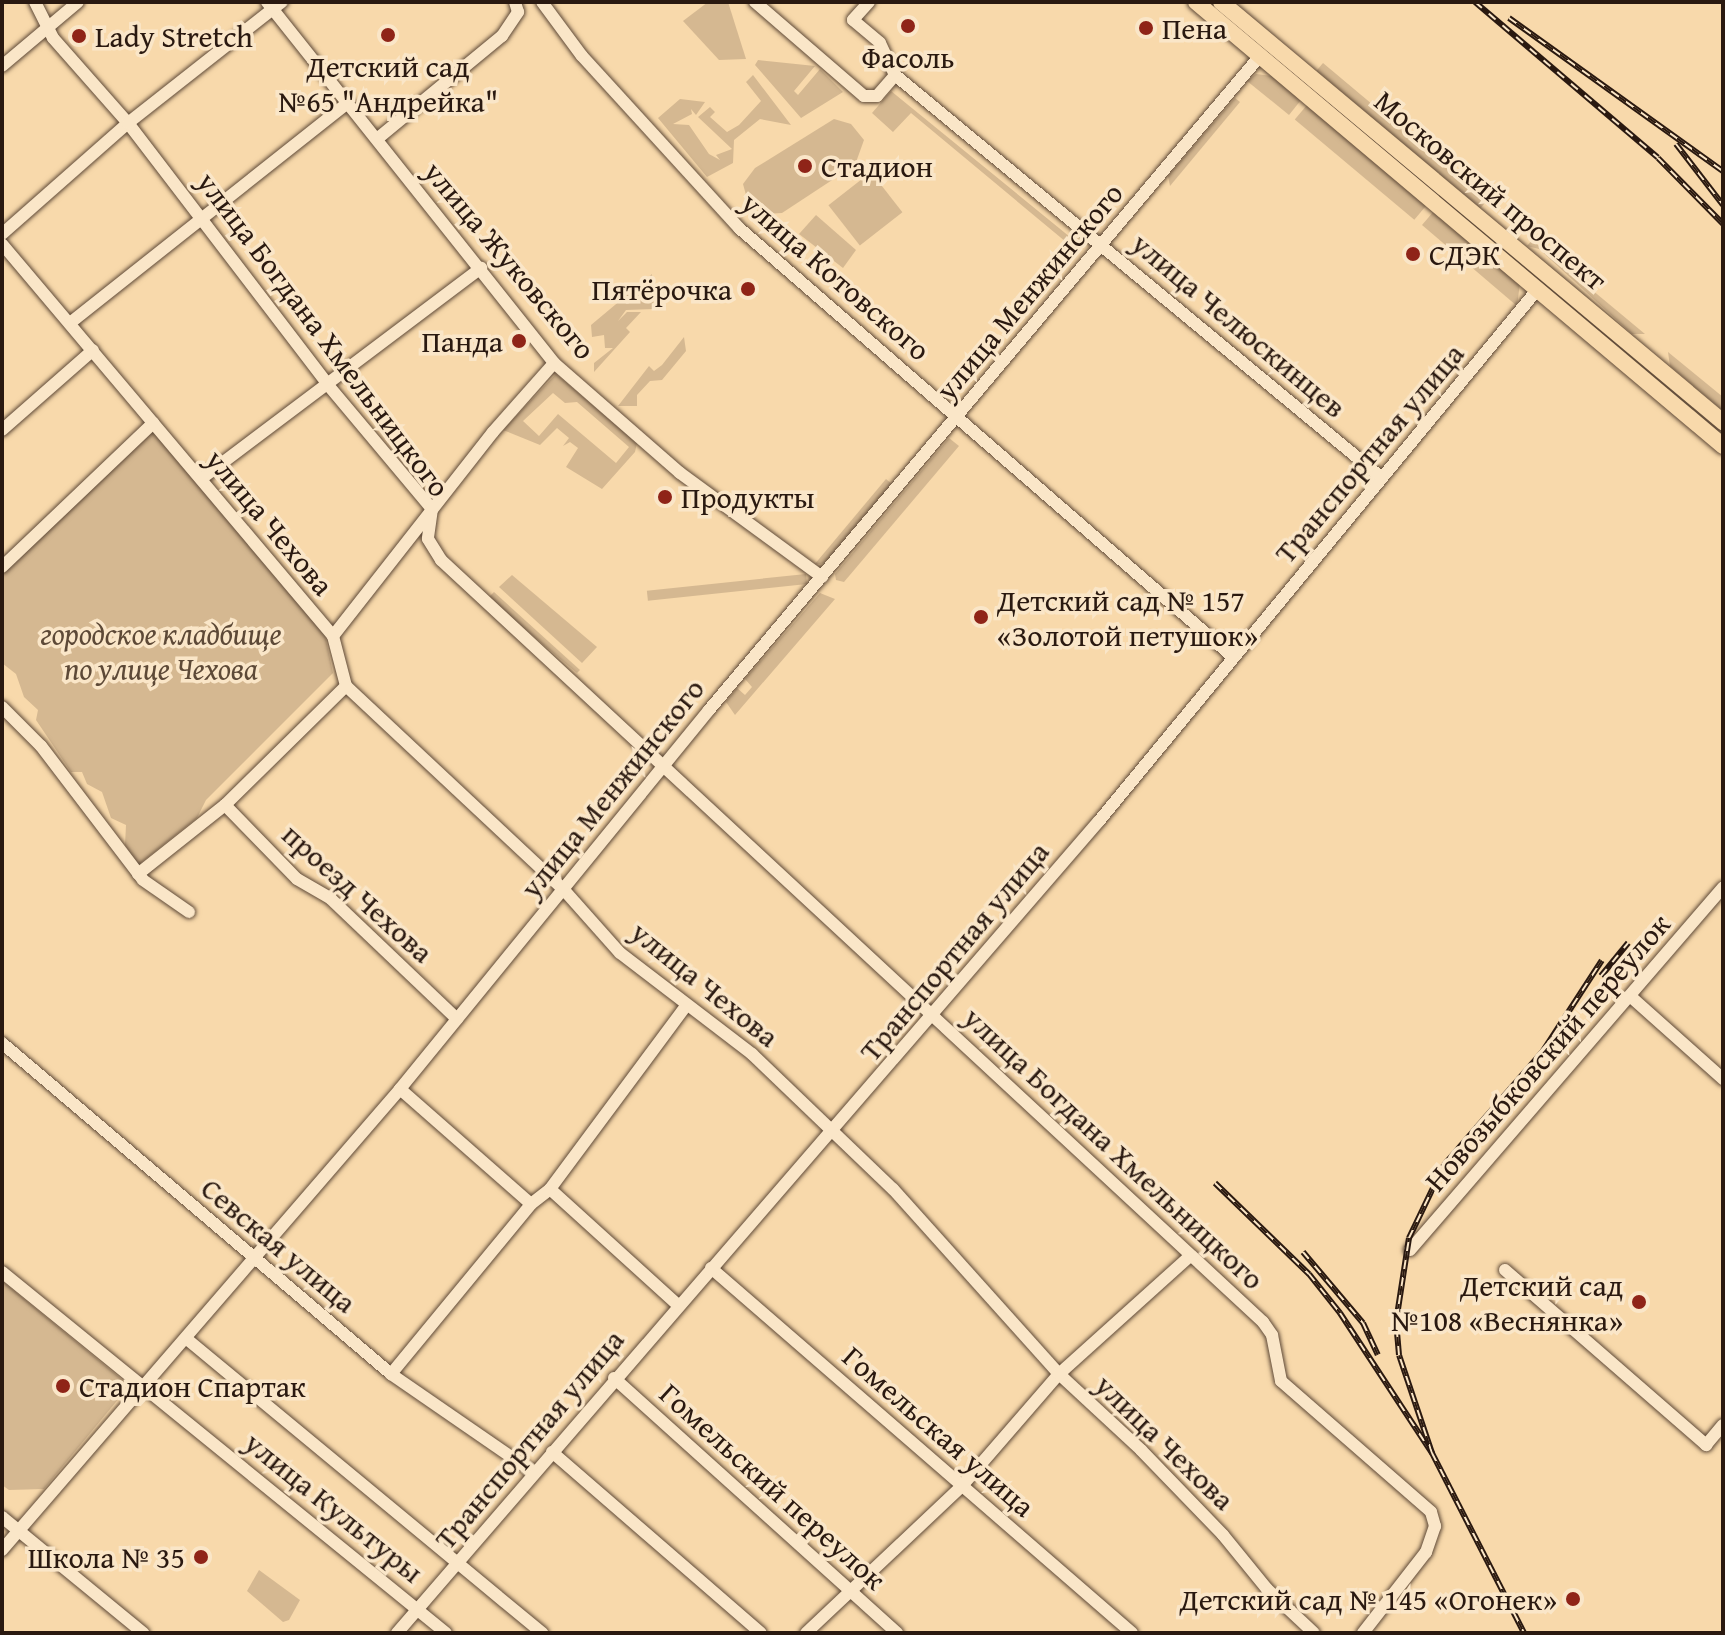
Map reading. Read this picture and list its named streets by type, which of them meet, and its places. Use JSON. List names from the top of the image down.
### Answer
{
  "streets": {
    "main road": ["Московский проспект"],
    "street": [
      "улица Жуковского",
      "улица Котовского",
      "улица Менжинского",
      "улица Челюскинцев",
      "улица Богдана Хмельницкого",
      "Транспортная улица",
      "улица Чехова",
      "проезд Чехова",
      "Новозыбковский переулок",
      "Севская улица",
      "Гомельская улица",
      "Гомельский переулок",
      "улица Культуры"
    ]
  },
  "crossings": [
    ["Московский проспект", "улица Менжинского"],
    ["Московский проспект", "Транспортная улица"],
    ["улица Жуковского", "улица Менжинского"],
    ["улица Котовского", "улица Менжинского"],
    ["улица Котовского", "Транспортная улица"],
    ["улица Менжинского", "улица Челюскинцев"],
    ["улица Менжинского", "улица Богдана Хмельницкого"],
    ["улица Менжинского", "улица Чехова"],
    ["улица Менжинского", "проезд Чехова"],
    ["улица Менжинского", "Севская улица"],
    ["улица Менжинского", "улица Культуры"],
    ["улица Челюскинцев", "Транспортная улица"],
    ["улица Богдана Хмельницкого", "Транспортная улица"],
    ["Транспортная улица", "улица Чехова"],
    ["Транспортная улица", "Севская улица"],
    ["Транспортная улица", "Гомельская улица"],
    ["Транспортная улица", "Гомельский переулок"],
    ["Транспортная улица", "улица Культуры"]
  ],
  "parks": ["городское кладбище по улице Чехова"],
  "places": [
    "Фасоль",
    "Пена",
    "Детский сад №65 \"Андрейка\"",
    "Lady Stretch",
    "Стадион",
    "СДЭК",
    "Пятёрочка",
    "Панда",
    "Продукты",
    "Детский сад № 157 «Золотой петушок»",
    "Детский сад №108 «Веснянка»",
    "Стадион Спартак",
    "Школа № 35",
    "Детский сад № 145 «Огонек»"
  ]
}
